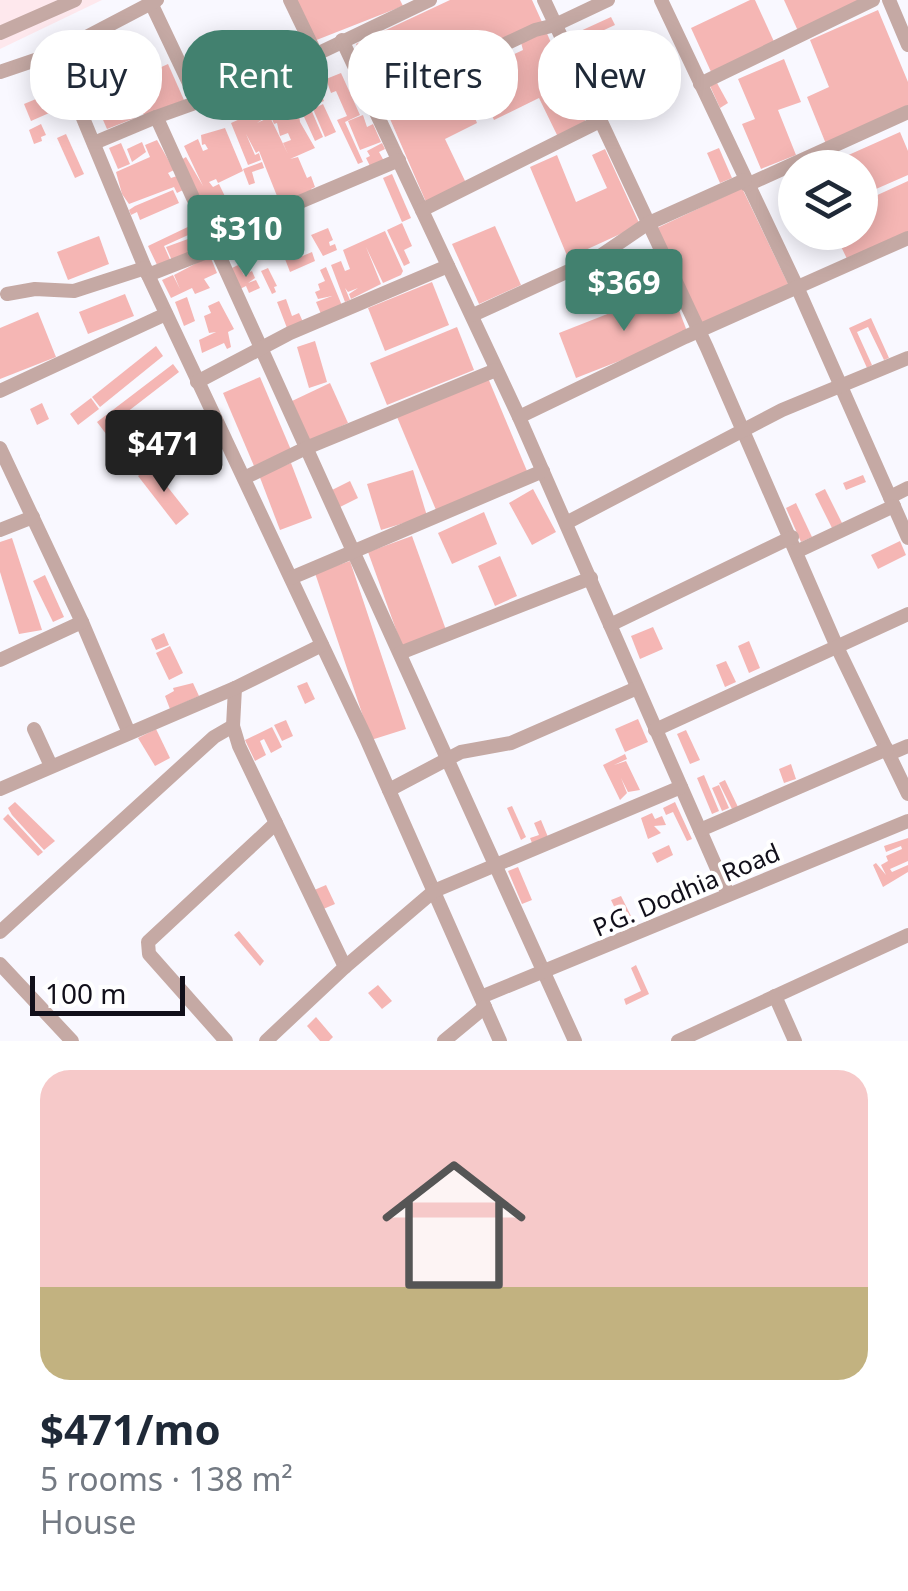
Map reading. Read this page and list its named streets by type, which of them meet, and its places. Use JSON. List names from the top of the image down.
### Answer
{
  "streets": {
    "street": ["P.G. Dodhia Road"]
  },
  "scale_bar": "100 m",
  "page": {
    "chip": [
      "Buy",
      "Rent",
      "Filters",
      "New"
    ],
    "price": ["$310", "$369", "$471"],
    "scale": "100 m",
    "list": [
      {
        "name": "$471/mo",
        "note": "5 rooms · 138 m² · House"
      }
    ]
  }
}
